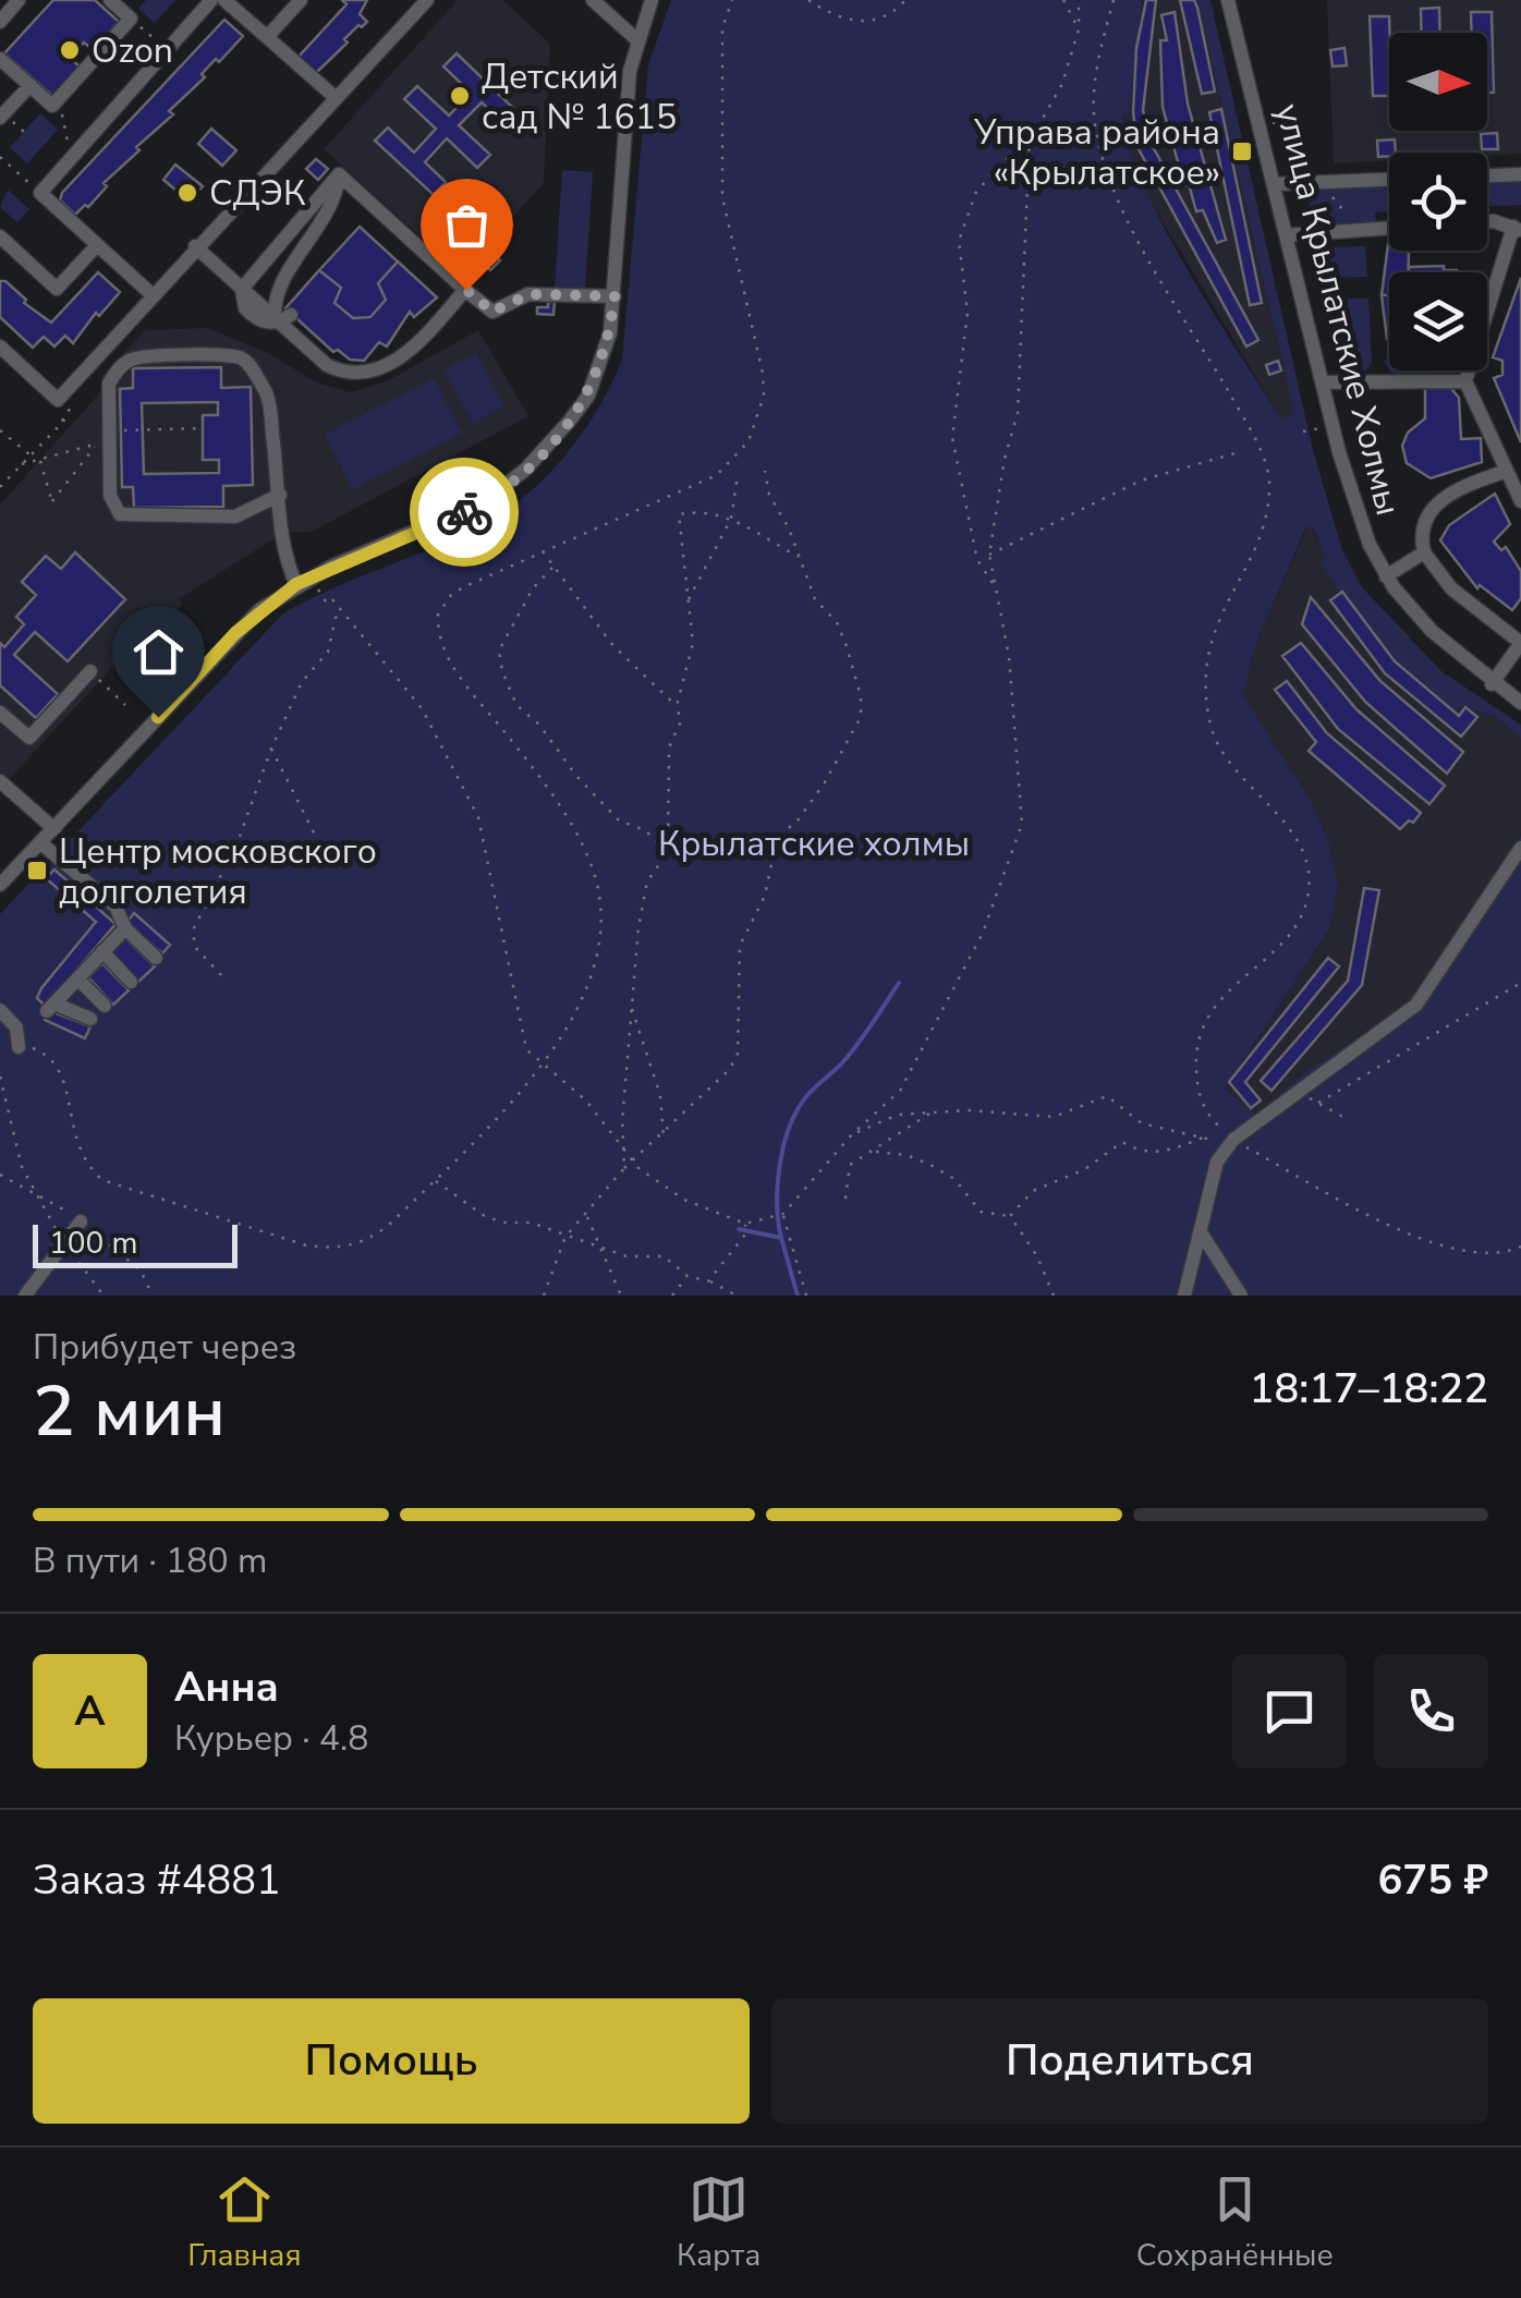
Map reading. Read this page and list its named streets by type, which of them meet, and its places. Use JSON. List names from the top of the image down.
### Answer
{
  "streets": {
    "street": ["улица Крылатские Холмы"]
  },
  "parks": ["Крылатские холмы"],
  "places": {
    "other": ["Ozon", "Детский сад № 1615", "СДЭК"],
    "transit": ["Управа района «Крылатское»", "Центр московского долголетия"]
  },
  "scale_bar": "100 m",
  "north": "right",
  "page": {
    "scale": "100 m",
    "heading": ["2 мин", "Прибудет через", "18:17–18:22"],
    "panel": [
      "Анна",
      "Курьер · 4.8",
      "Заказ #4881",
      "675 ₽"
    ],
    "bar": "В пути · 180 m",
    "round": "А",
    "buttons": ["Помощь", "Поделиться"],
    "tabs": ["Главная", "Карта", "Сохранённые"]
  }
}
